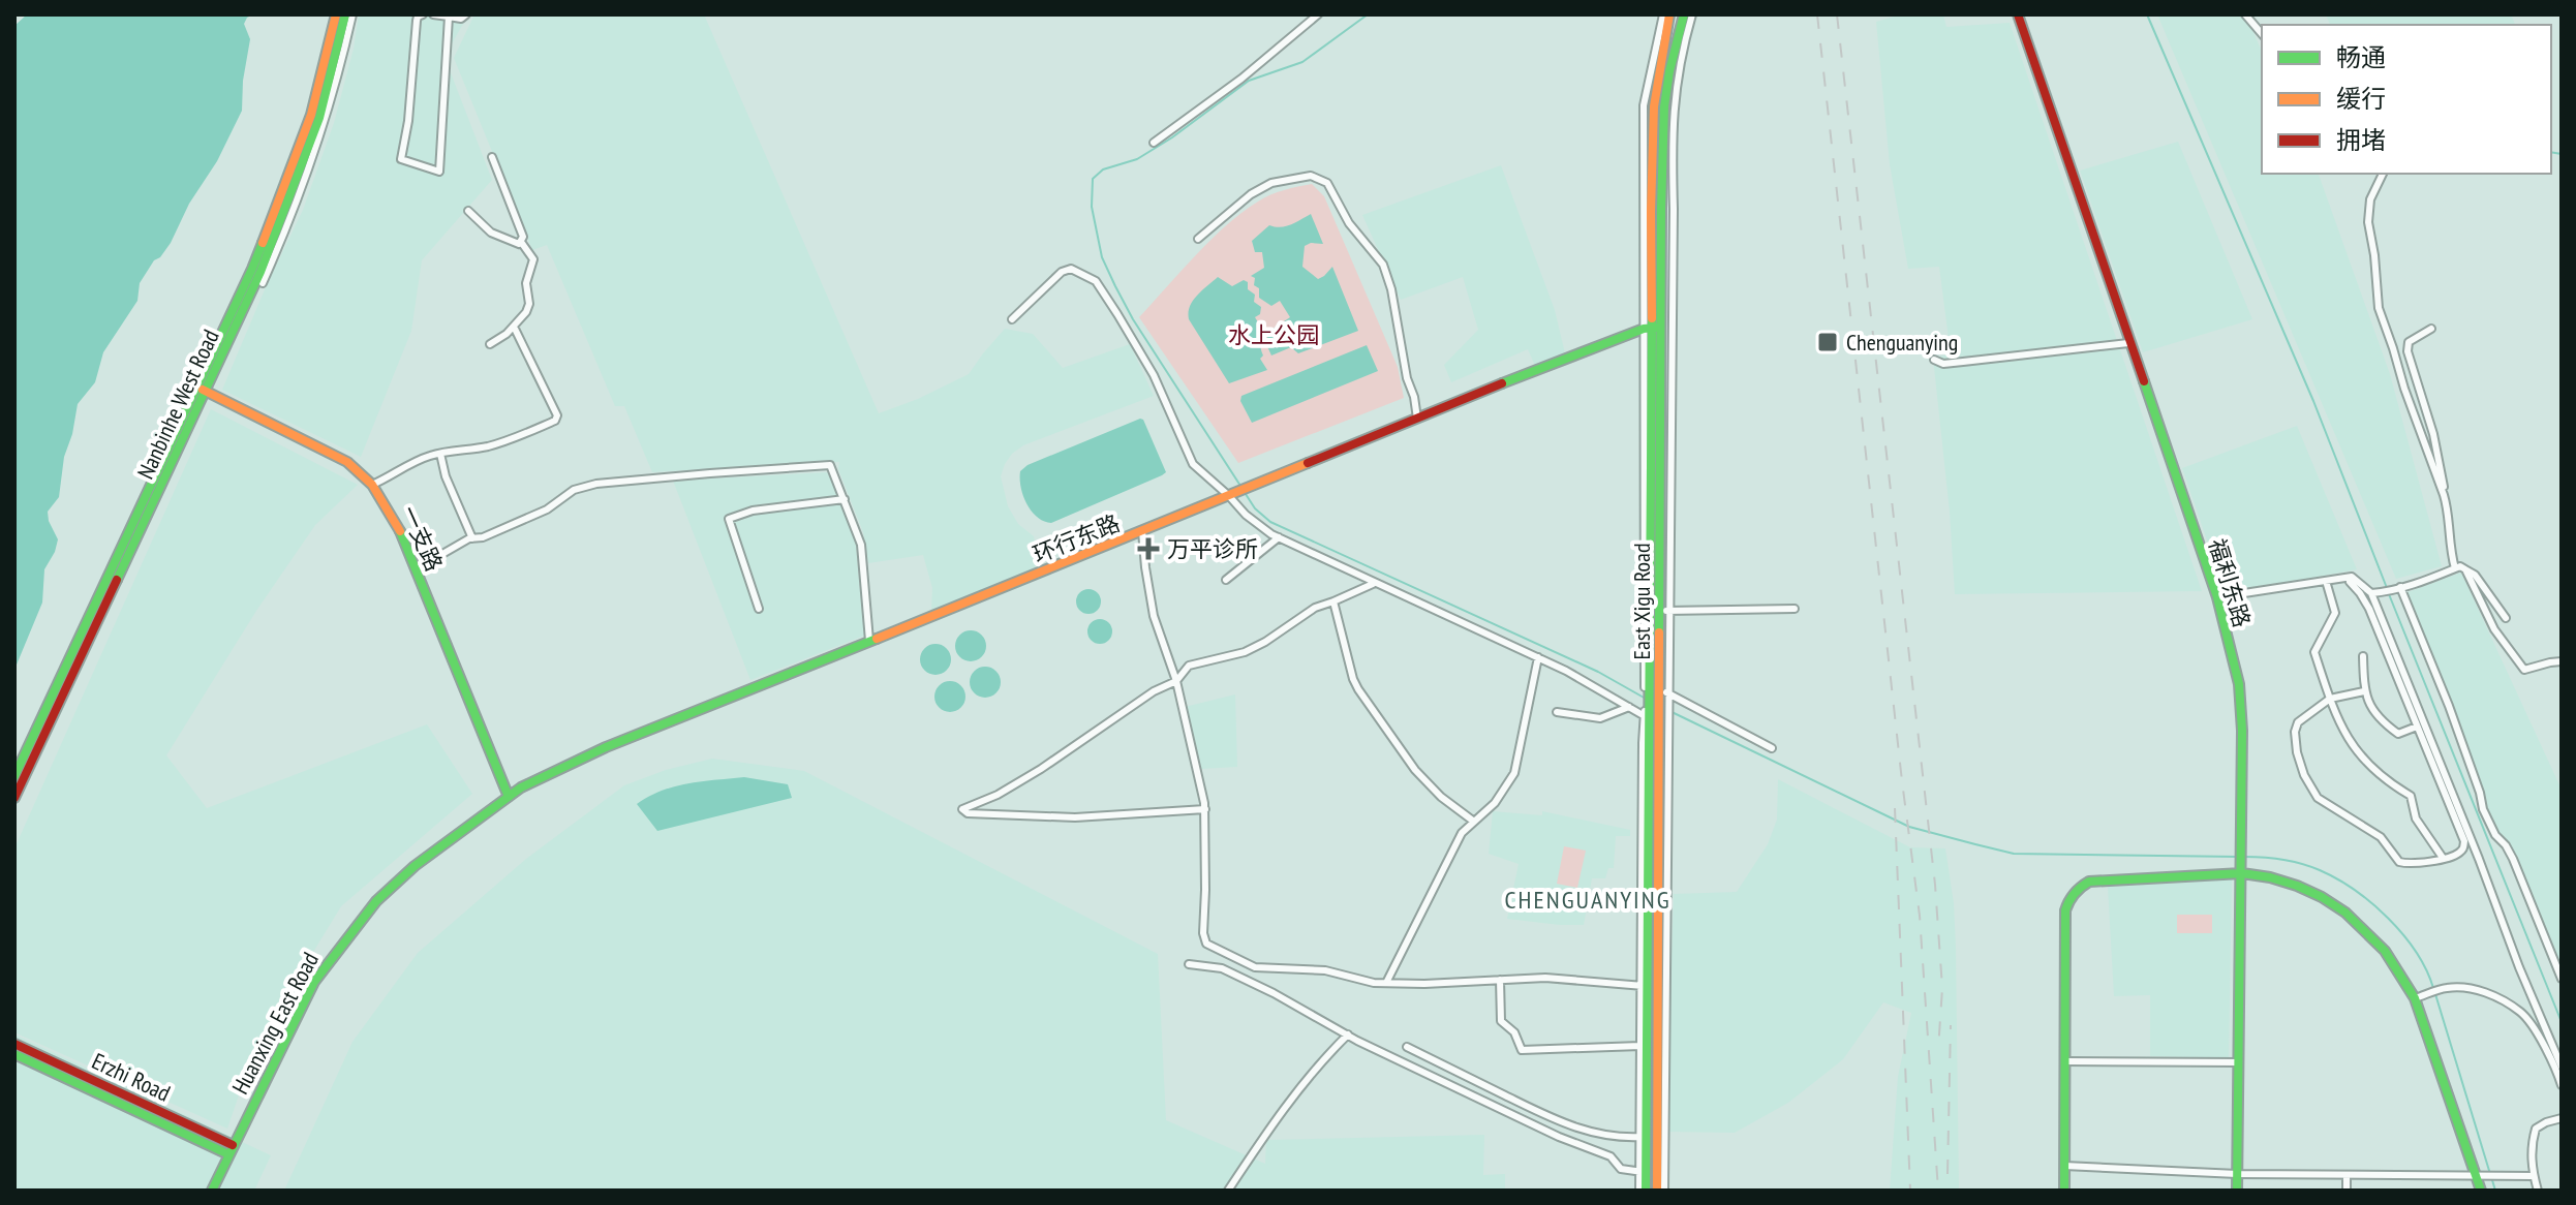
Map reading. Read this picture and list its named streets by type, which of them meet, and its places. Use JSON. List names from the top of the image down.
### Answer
{
  "streets": {
    "main road": [
      "Nanbinhe West Road",
      "一支路",
      "环行东路",
      "福利东路",
      "East Xigu Road",
      "Huanxing East Road",
      "Erzhi Road"
    ]
  },
  "crossings": [
    ["Nanbinhe West Road", "一支路"],
    ["一支路", "环行东路"],
    ["一支路", "Huanxing East Road"],
    ["环行东路", "East Xigu Road"],
    ["环行东路", "Huanxing East Road"],
    ["Huanxing East Road", "Erzhi Road"]
  ],
  "districts": ["CHENGUANYING"],
  "parks": ["水上公园"],
  "places": {
    "transit": ["Chenguanying"],
    "health": ["万平诊所"]
  },
  "legend": ["畅通", "缓行", "拥堵"]
}
